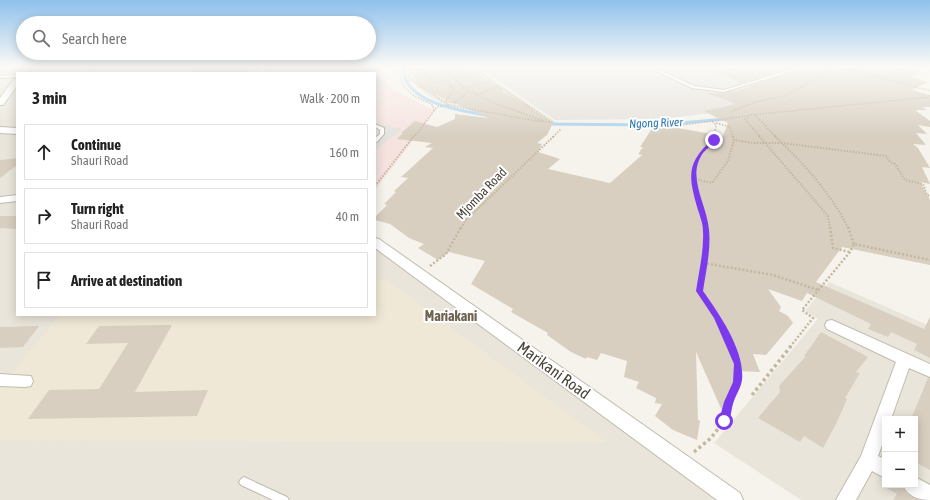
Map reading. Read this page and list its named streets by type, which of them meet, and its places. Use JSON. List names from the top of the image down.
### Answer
{
  "streets": {
    "street": ["Marikani Road"],
    "path": ["Mjomba Road"]
  },
  "crossings": [
    ["Mjomba Road", "Marikani Road"]
  ],
  "districts": ["Mariakani"],
  "water": ["Ngong River"],
  "page": {
    "search": "Search here",
    "heading": ["3 min", "Walk · 200 m"],
    "list": [
      ["Continue", "Shauri Road", "160 m"],
      ["Turn right", "Shauri Road", "40 m"],
      "Arrive at destination"
    ],
    "map_buttons": ["+", "−"]
  }
}
